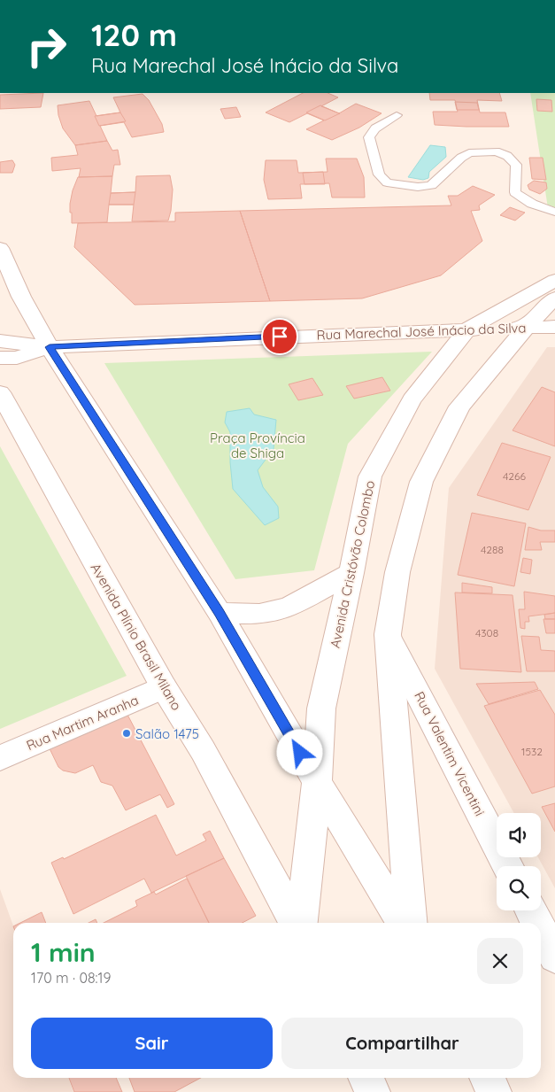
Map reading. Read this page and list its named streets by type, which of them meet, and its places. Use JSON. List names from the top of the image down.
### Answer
{
  "streets": {
    "main road": [
      "Rua Marechal José Inácio da Silva",
      "Avenida Cristóvão Colombo",
      "Avenida Plínio Brasil Milano",
      "Rua Martim Aranha",
      "Rua Valentim Vicentini"
    ]
  },
  "crossings": [
    ["Rua Marechal José Inácio da Silva", "Avenida Cristóvão Colombo"],
    ["Avenida Plínio Brasil Milano", "Rua Martim Aranha"]
  ],
  "parks": ["Praça Província de Shiga"],
  "places": ["Salão 1475"],
  "house_numbers": [
    "4266",
    "4288",
    "4308",
    "1532"
  ],
  "page": {
    "turn": ["120 m", "Rua Marechal José Inácio da Silva"],
    "heading": ["1 min", "170 m · 08:19"],
    "buttons": ["Sair", "Compartilhar"]
  }
}
